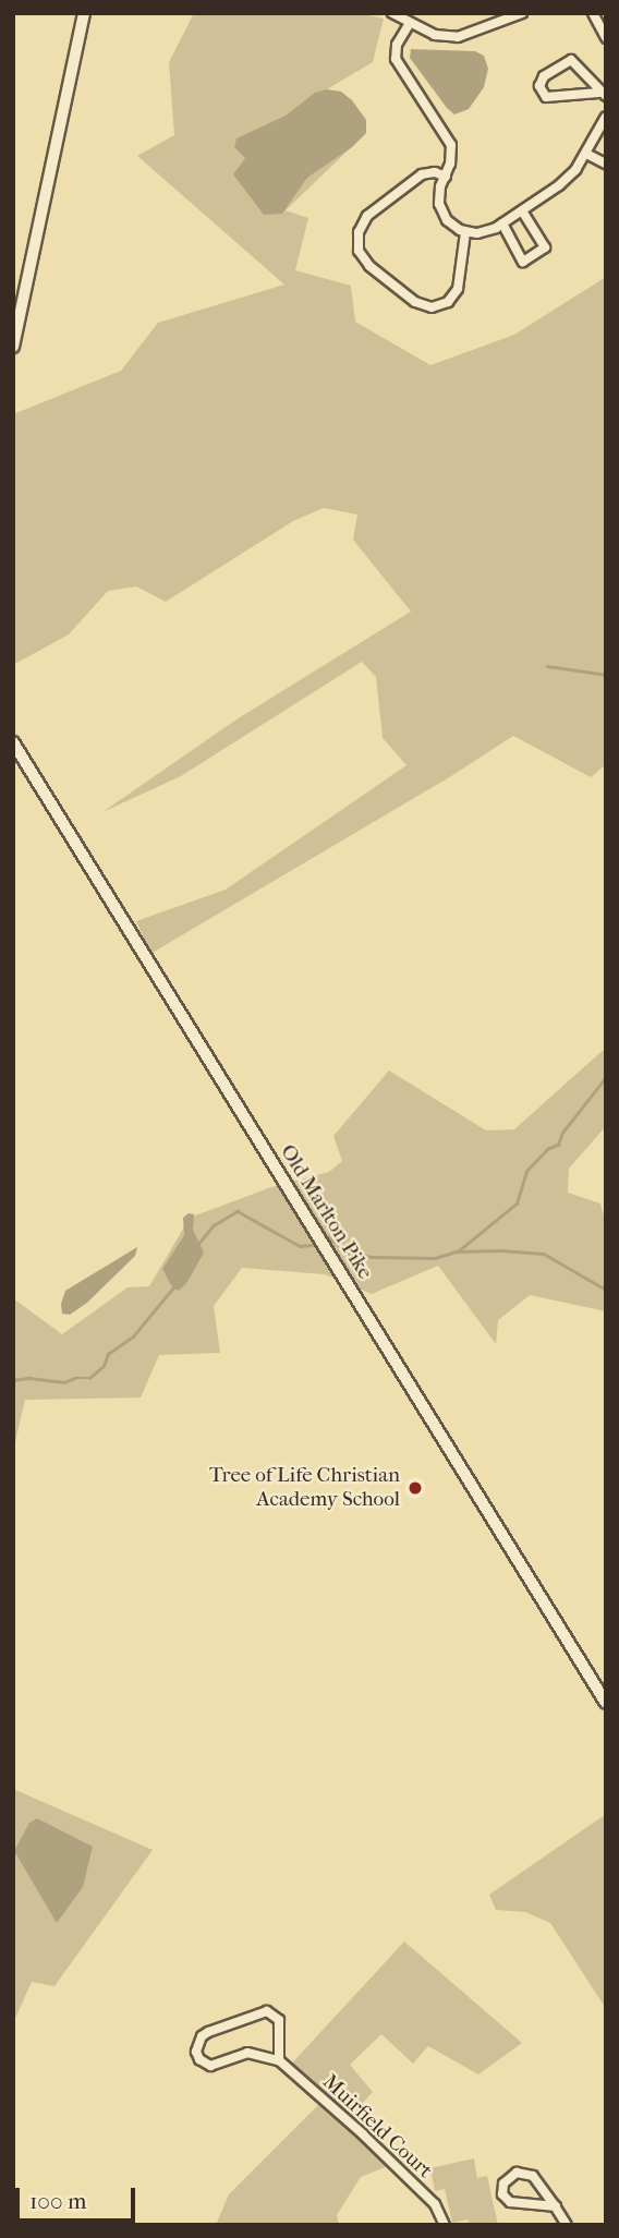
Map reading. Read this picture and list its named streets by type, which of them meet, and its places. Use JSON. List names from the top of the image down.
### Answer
{
  "streets": {
    "street": ["Old Marlton Pike", "Muirfield Court"]
  },
  "places": ["Tree of Life Christian Academy School"],
  "scale_bar": "100 m"
}
